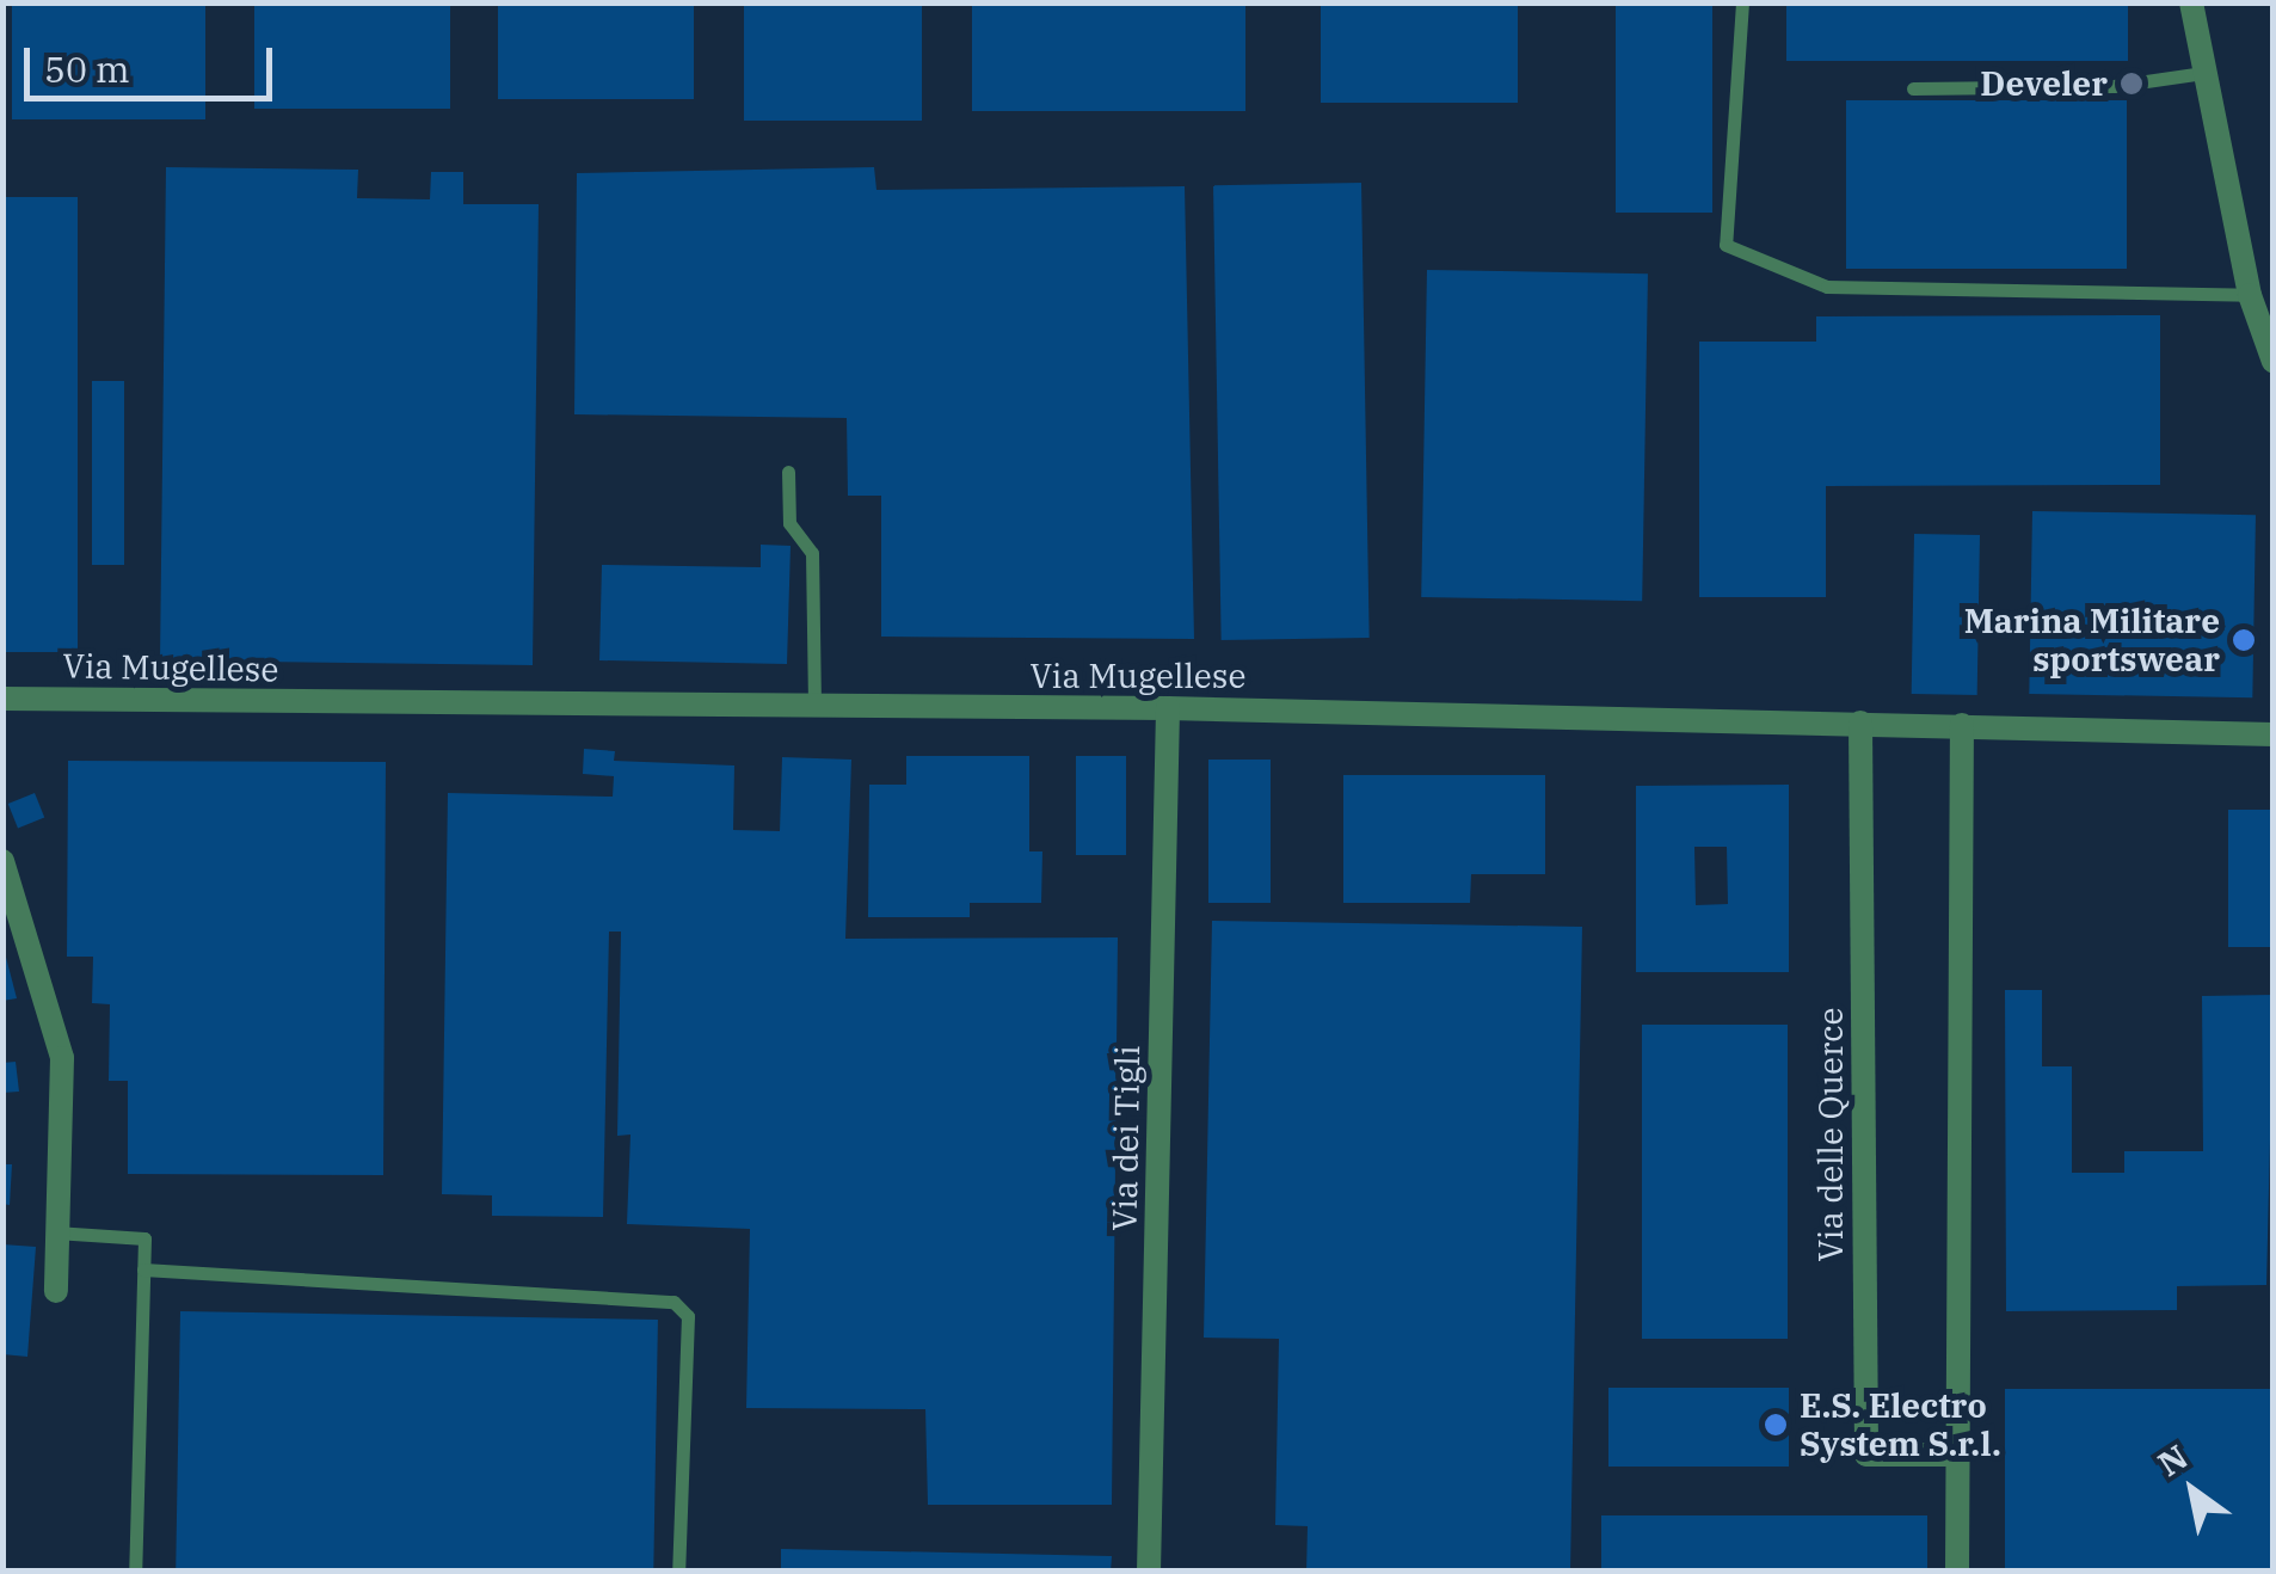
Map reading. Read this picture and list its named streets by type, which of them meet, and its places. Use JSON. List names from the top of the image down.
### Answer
{
  "streets": {
    "street": ["Via Mugellese", "Via delle Querce", "Via dei Tigli"]
  },
  "crossings": [
    ["Via Mugellese", "Via delle Querce"],
    ["Via Mugellese", "Via dei Tigli"]
  ],
  "places": ["Develer", "Marina Militare sportswear", "E.S. Electro System S.r.l."],
  "scale_bar": "50 m",
  "north": "top left"
}
